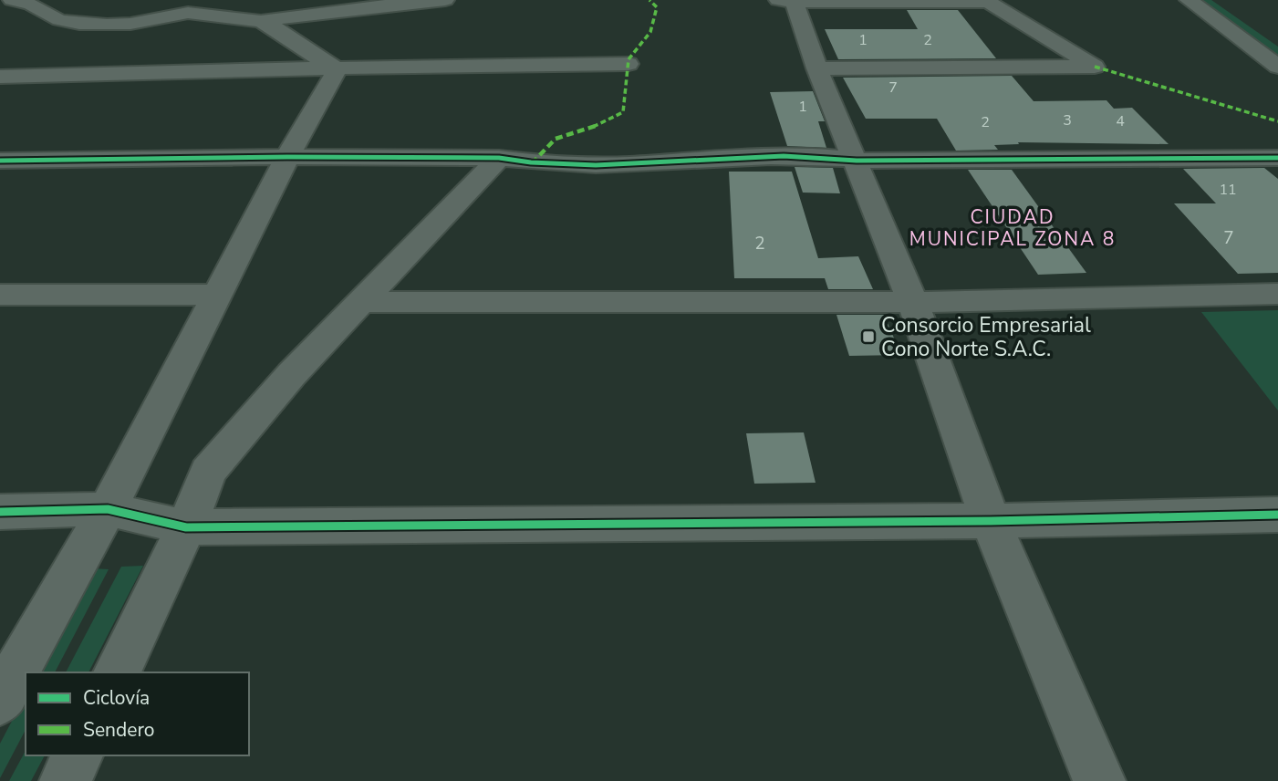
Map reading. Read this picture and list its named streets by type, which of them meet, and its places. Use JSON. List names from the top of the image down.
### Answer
{
  "districts": ["CIUDAD MUNICIPAL ZONA 8"],
  "places": {
    "transit": ["Consorcio Empresarial Cono Norte S.A.C."]
  },
  "house_numbers": [
    "1",
    "2",
    "7",
    "1",
    "3",
    "4",
    "2",
    "11",
    "7",
    "2"
  ],
  "legend": ["Ciclovía", "Sendero"]
}
